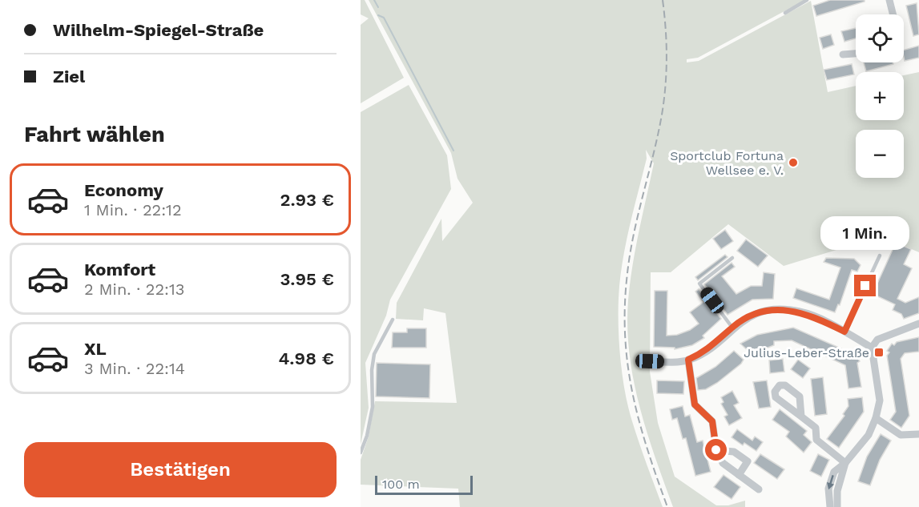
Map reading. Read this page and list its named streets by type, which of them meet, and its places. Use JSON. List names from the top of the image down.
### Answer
{
  "places": {
    "other": ["Sportclub Fortuna Wellsee e. V."],
    "transit": ["Julius-Leber-Straße"]
  },
  "scale_bar": "100 m",
  "page": {
    "banner": ["Wilhelm-Spiegel-Straße", "Ziel"],
    "map_buttons": ["+", "−"],
    "heading": "Fahrt wählen",
    "list": [
      {
        "name": "Economy",
        "note": "1 Min. · 22:12",
        "value": "2.93 €"
      },
      {
        "name": "Komfort",
        "note": "2 Min. · 22:13",
        "value": "3.95 €"
      },
      {
        "name": "XL",
        "note": "3 Min. · 22:14",
        "value": "4.98 €"
      }
    ],
    "bubble": "1 Min.",
    "buttons": "Bestätigen",
    "scale": "100 m"
  }
}
